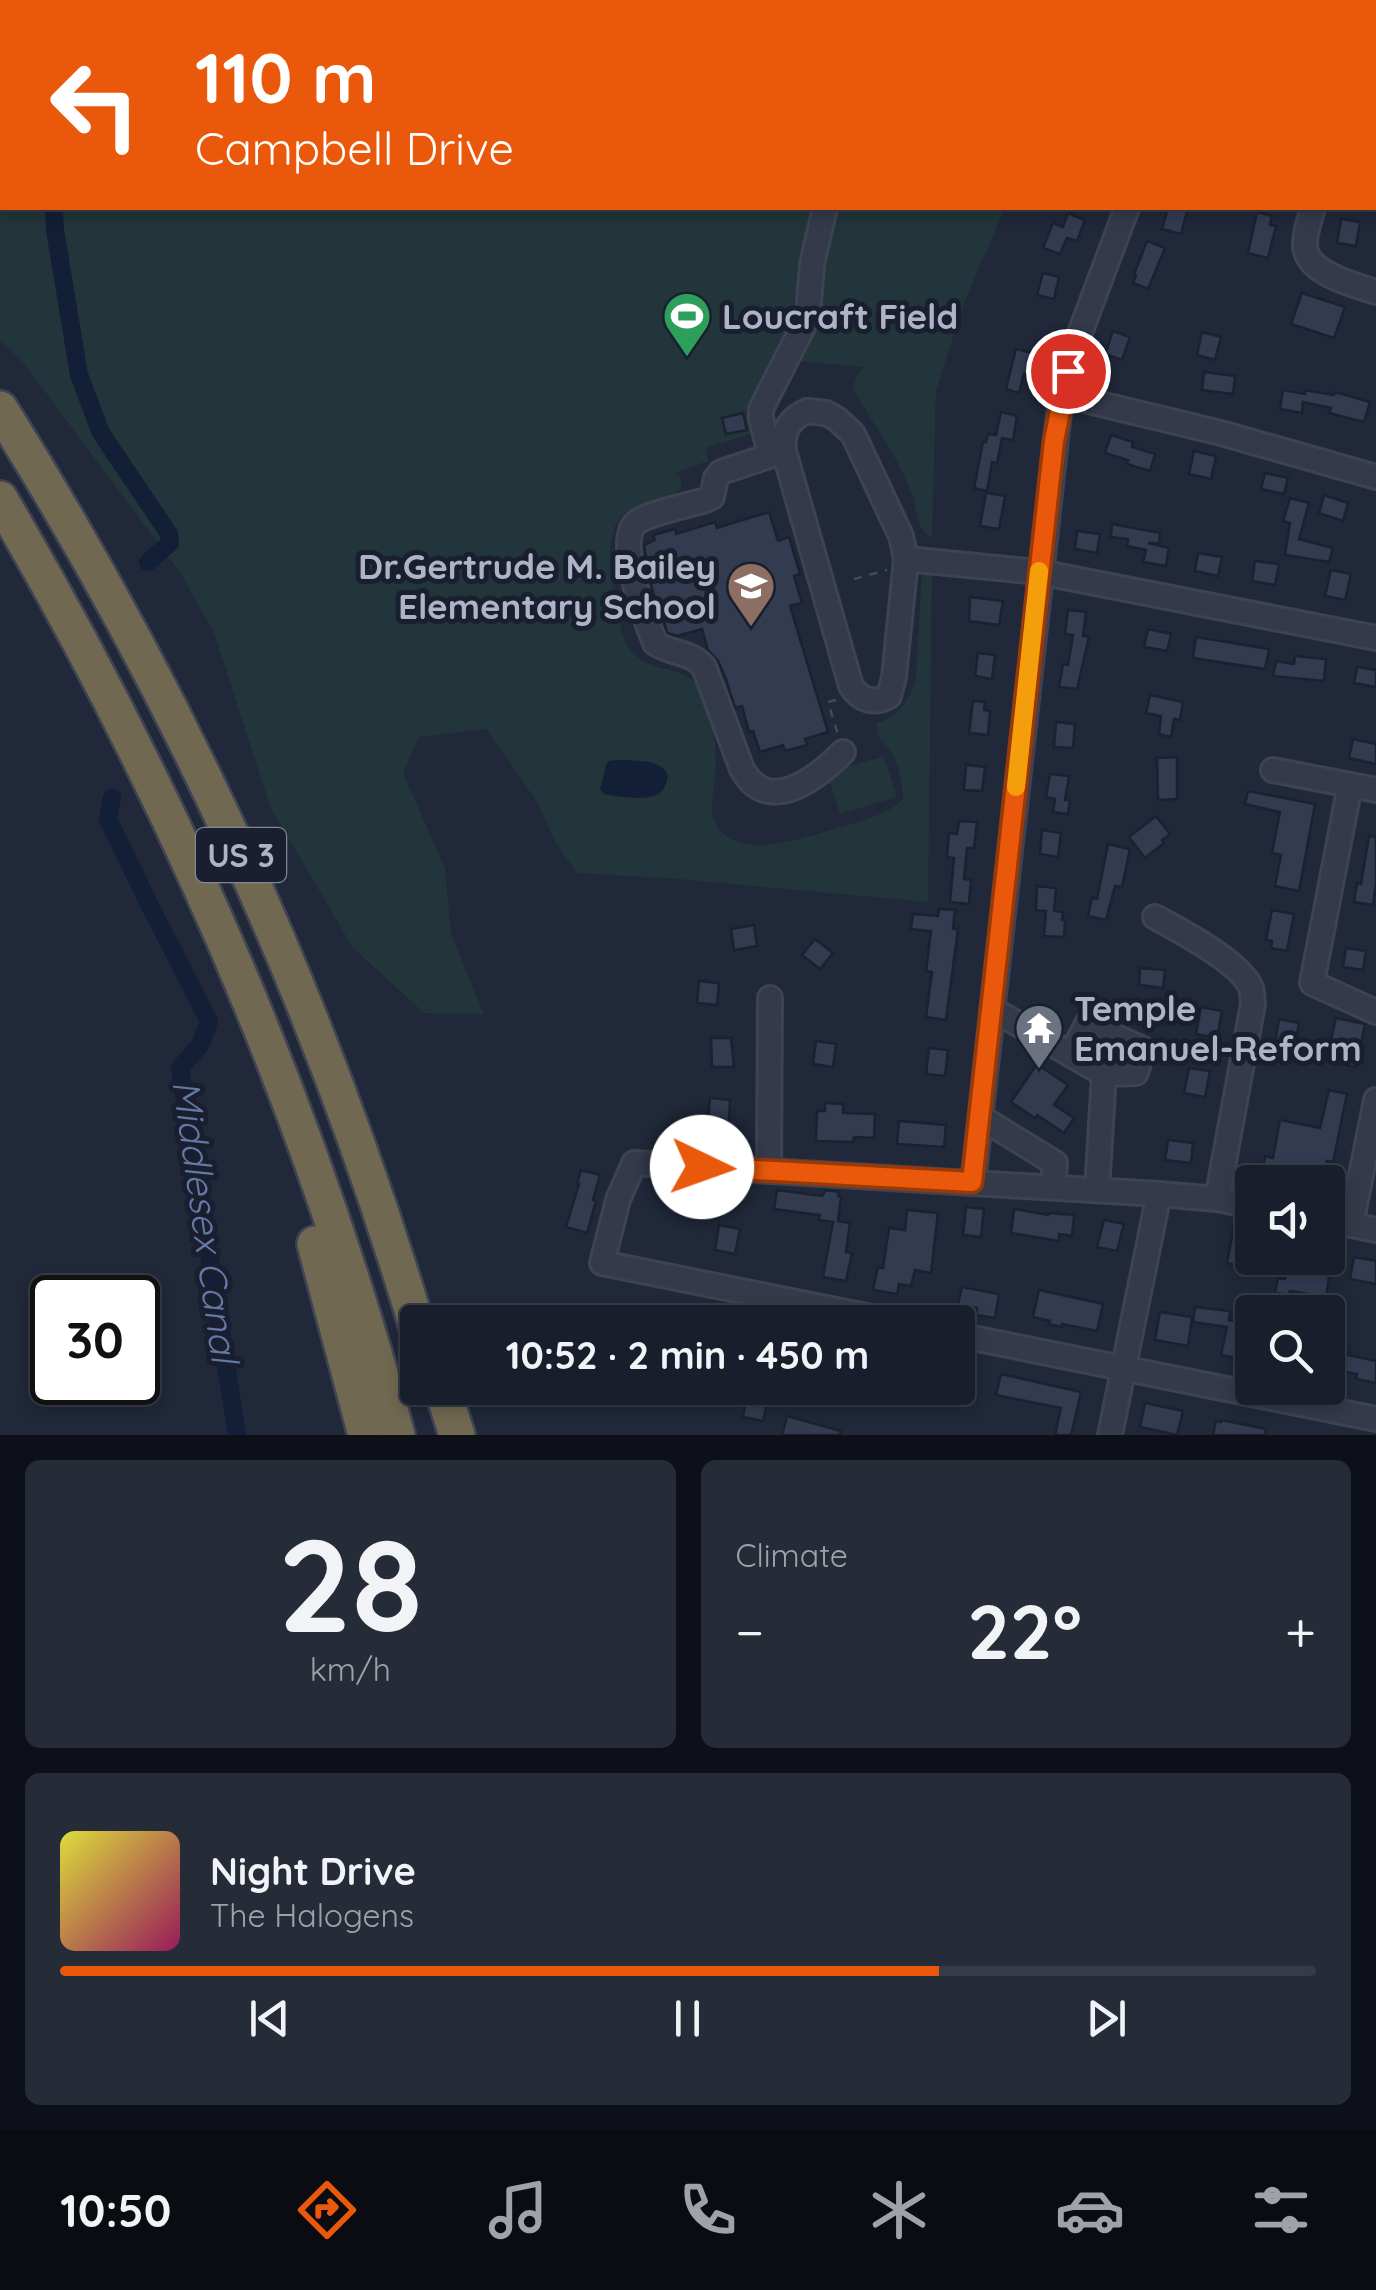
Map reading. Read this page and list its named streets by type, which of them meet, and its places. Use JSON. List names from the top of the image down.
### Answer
{
  "streets": {
    "highway": ["US 3"]
  },
  "water": ["Middlesex Canal"],
  "places": {
    "sports": ["Loucraft Field"],
    "school or university": ["Dr.Gertrude M. Bailey Elementary School"],
    "temple": ["Temple Emanuel-Reform"]
  },
  "page": {
    "turn": ["110 m", "Campbell Drive"],
    "limit": "30",
    "trip": "10:52 · 2 min · 450 m",
    "tile": [
      ["28", "km/h"],
      "Climate"
    ],
    "heat": ["−", "22°", "+"],
    "song": ["Night Drive", "The Halogens"],
    "tabs": "10:50"
  }
}
